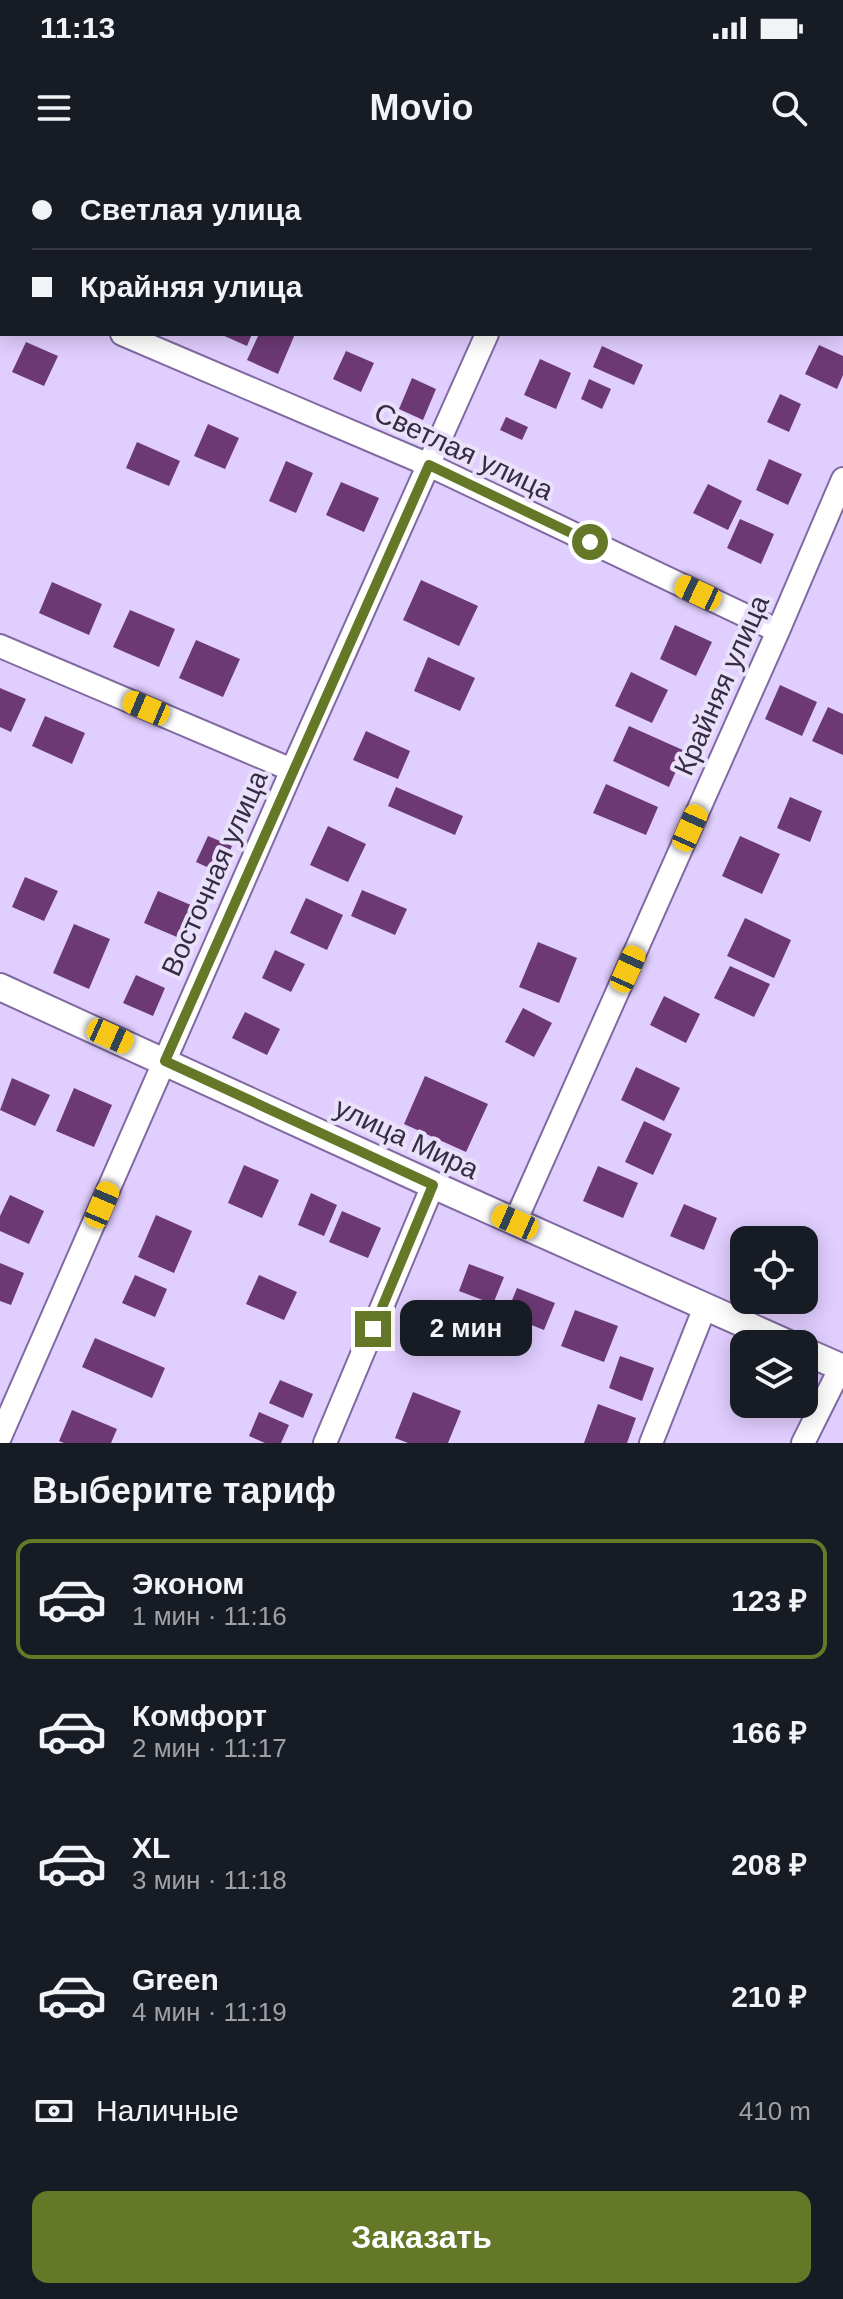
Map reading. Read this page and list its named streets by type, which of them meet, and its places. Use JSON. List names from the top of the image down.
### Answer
{
  "streets": {
    "street": [
      "Светлая улица",
      "Крайняя улица",
      "Восточная улица",
      "улица Мира"
    ]
  },
  "crossings": [
    ["Светлая улица", "Крайняя улица"],
    ["Светлая улица", "Восточная улица"],
    ["Крайняя улица", "улица Мира"],
    ["Восточная улица", "улица Мира"]
  ],
  "page": {
    "status": "11:13",
    "header": "Movio",
    "banner": ["Светлая улица", "Крайняя улица"],
    "bubble": "2 мин",
    "heading": "Выберите тариф",
    "list": [
      {
        "name": "Эконом",
        "note": "1 мин · 11:16",
        "value": "123 ₽"
      },
      {
        "name": "Комфорт",
        "note": "2 мин · 11:17",
        "value": "166 ₽"
      },
      {
        "name": "XL",
        "note": "3 мин · 11:18",
        "value": "208 ₽"
      },
      {
        "name": "Green",
        "note": "4 мин · 11:19",
        "value": "210 ₽"
      }
    ],
    "pay": ["Наличные", "410 m"],
    "buttons": "Заказать"
  }
}
